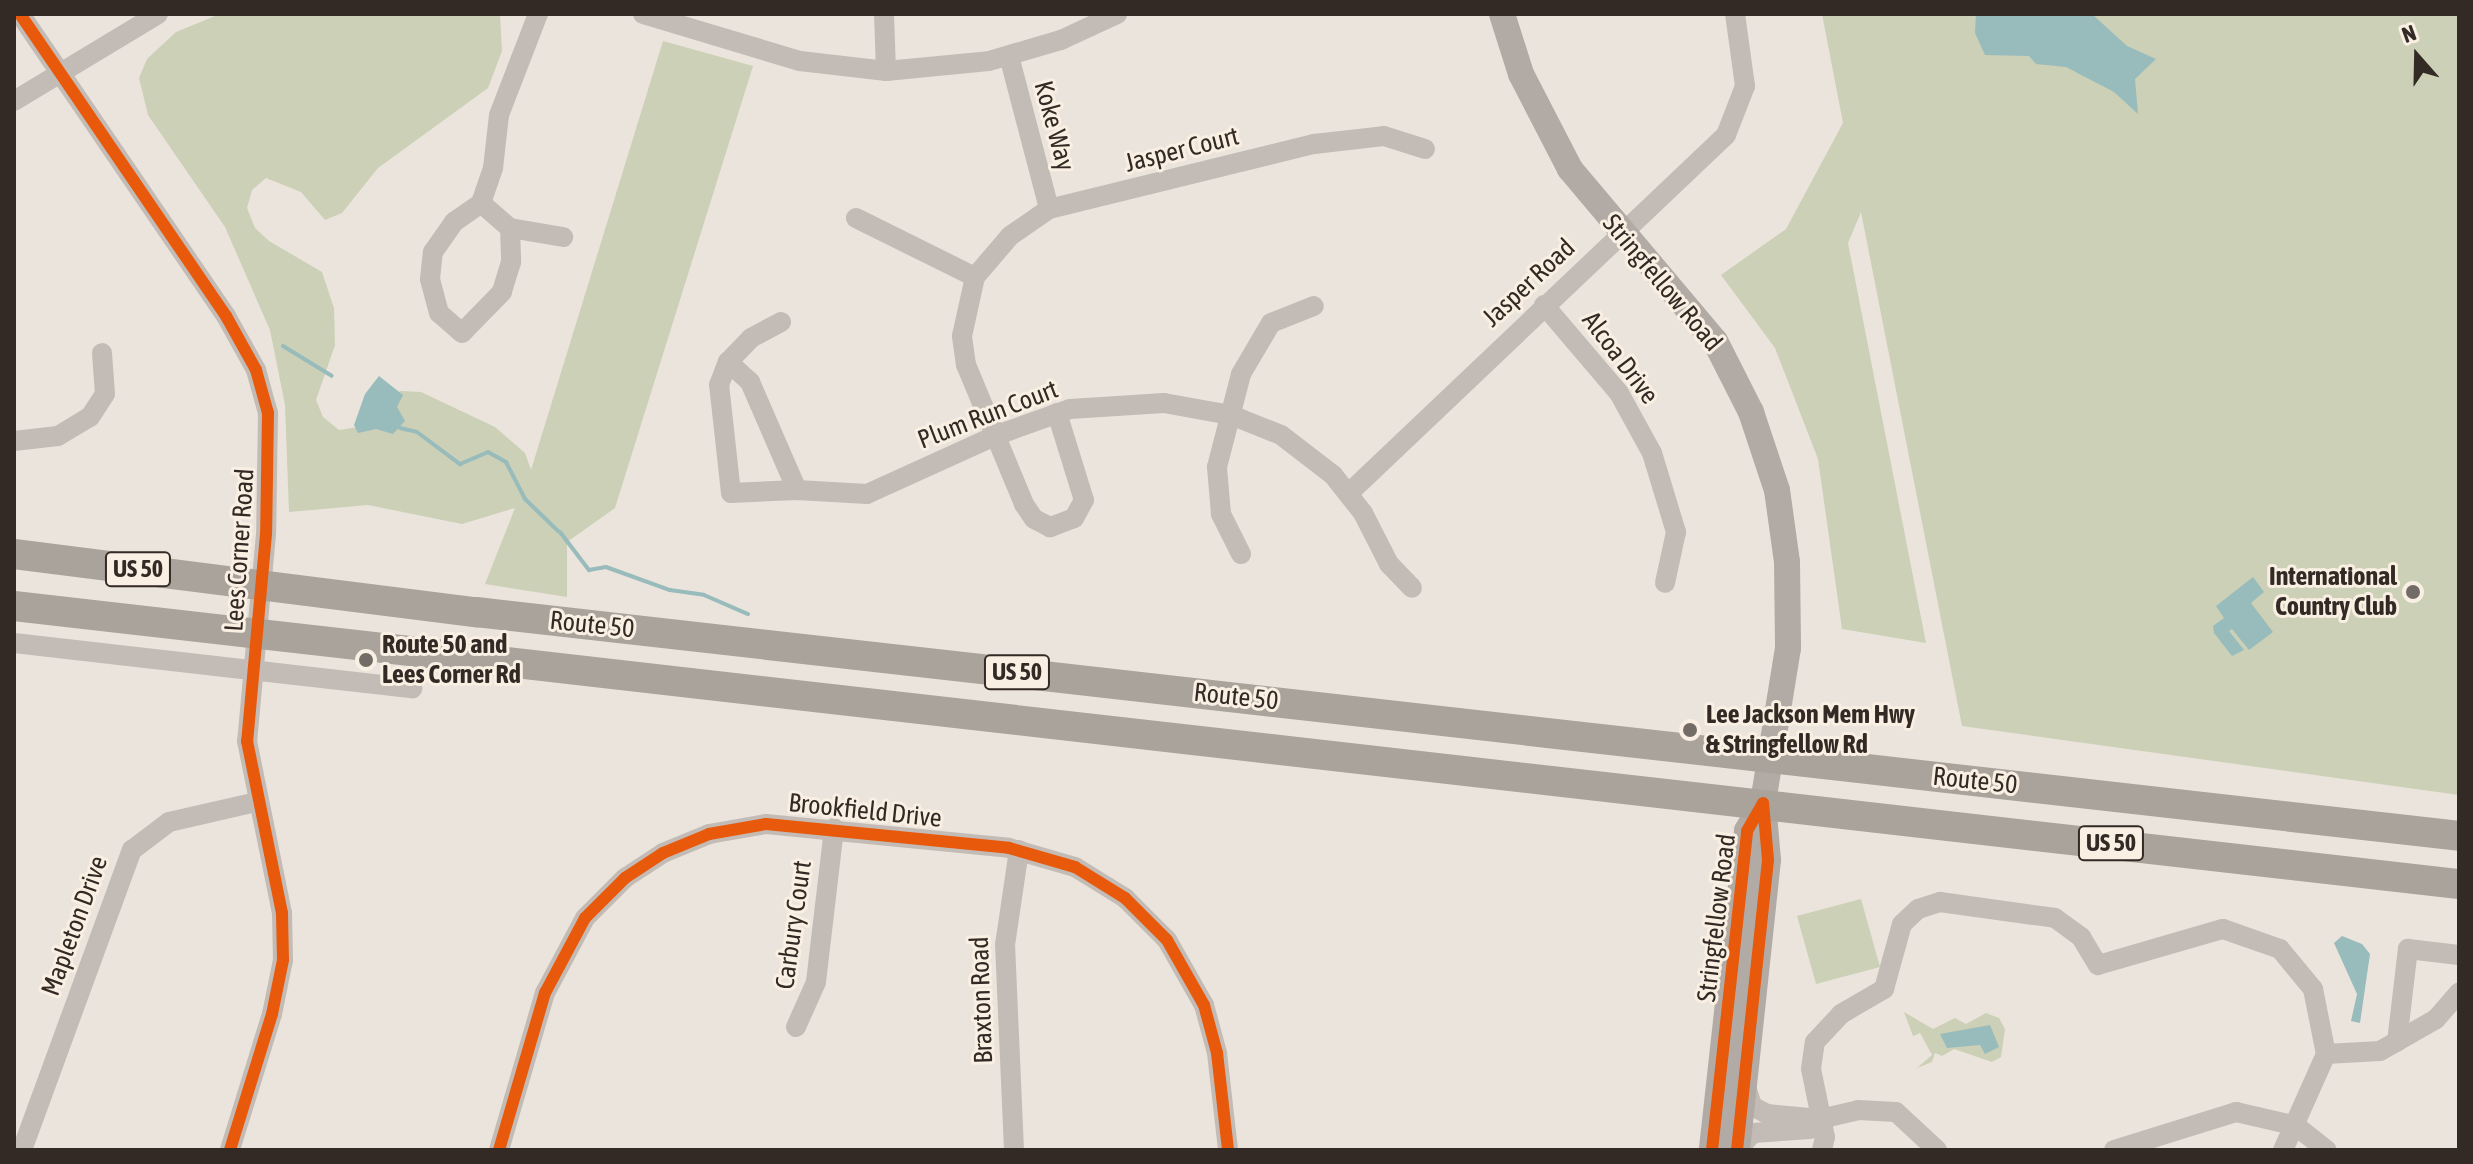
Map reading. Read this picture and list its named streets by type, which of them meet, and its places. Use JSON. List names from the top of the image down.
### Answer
{
  "streets": {
    "highway": ["US 50", "Route 50"],
    "main road": ["Stringfellow Road"],
    "street": [
      "Koke Way",
      "Jasper Court",
      "Jasper Road",
      "Alcoa Drive",
      "Plum Run Court",
      "Lees Corner Road",
      "Brookfield Drive",
      "Carbury Court",
      "Mapleton Drive",
      "Braxton Road"
    ]
  },
  "crossings": [
    ["Koke Way", "Jasper Court"],
    ["Jasper Court", "Plum Run Court"],
    ["Jasper Road", "Stringfellow Road"],
    ["Jasper Road", "Alcoa Drive"],
    ["Jasper Road", "Plum Run Court"],
    ["Stringfellow Road", "Route 50"],
    ["Lees Corner Road", "Route 50"],
    ["Lees Corner Road", "Mapleton Drive"],
    ["Brookfield Drive", "Carbury Court"],
    ["Brookfield Drive", "Braxton Road"]
  ],
  "places": ["International Country Club", "Route 50 and Lees Corner Rd", "Lee Jackson Mem Hwy & Stringfellow Rd"],
  "north": "top"
}
